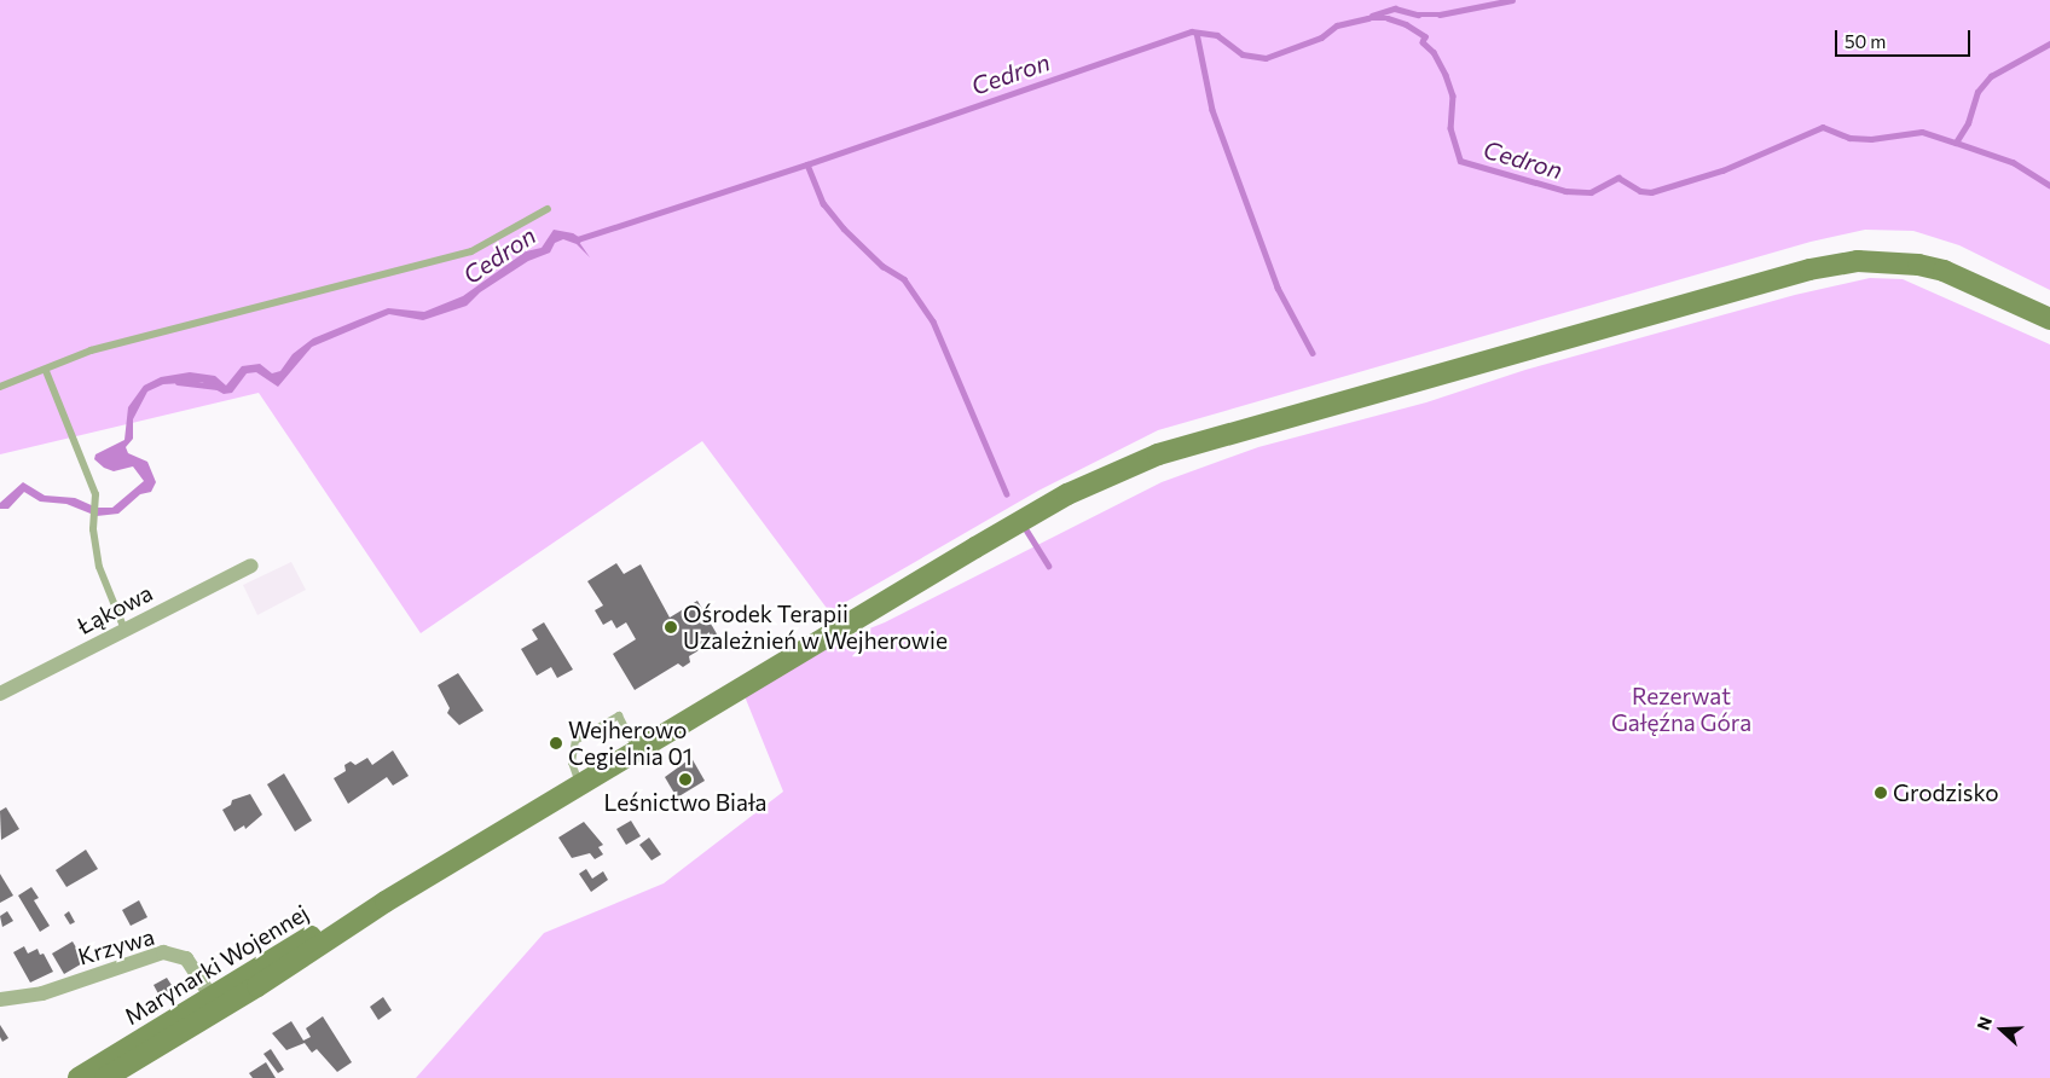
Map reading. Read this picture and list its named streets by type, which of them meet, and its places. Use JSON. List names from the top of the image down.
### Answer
{
  "streets": {
    "main road": ["Marynarki Wojennej"],
    "street": ["Łąkowa", "Krzywa"]
  },
  "crossings": [
    ["Krzywa", "Marynarki Wojennej"]
  ],
  "water": ["Cedron"],
  "parks": ["Rezerwat Gałęźna Góra"],
  "places": [
    "Ośrodek Terapii Uzależnień w Wejherowie",
    "Wejherowo Cegielnia 01",
    "Leśnictwo Biała",
    "Grodzisko"
  ],
  "scale_bar": "50 m",
  "north": "left"
}
